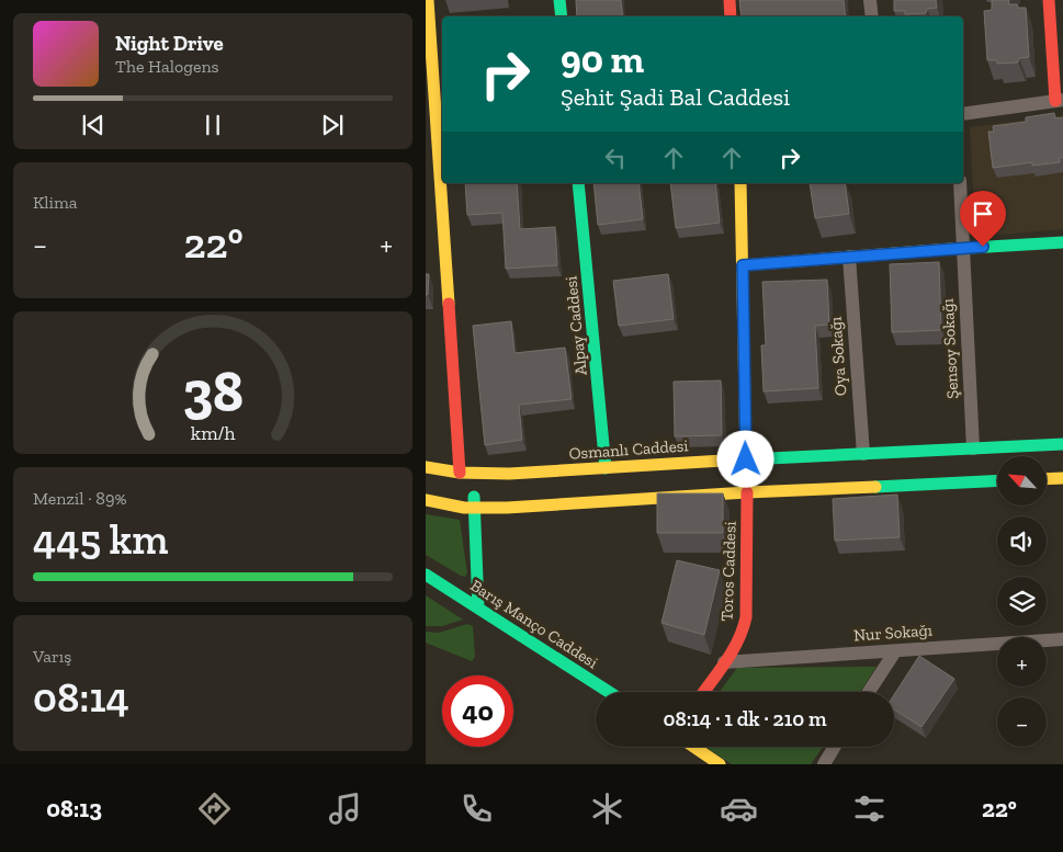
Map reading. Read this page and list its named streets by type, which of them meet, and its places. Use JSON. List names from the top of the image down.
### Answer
{
  "streets": {
    "street": [
      "Alpay Caddesi",
      "Şensoy Sokağı",
      "Oya Sokağı",
      "Osmanlı Caddesi",
      "Toros Caddesi",
      "Barış Manço Caddesi",
      "Nur Sokağı"
    ]
  },
  "crossings": [
    ["Alpay Caddesi", "Osmanlı Caddesi"],
    ["Şensoy Sokağı", "Osmanlı Caddesi"],
    ["Oya Sokağı", "Osmanlı Caddesi"],
    ["Toros Caddesi", "Nur Sokağı"]
  ],
  "north": "top left",
  "page": {
    "turn": ["90 m", "Şehit Şadi Bal Caddesi"],
    "song": ["Night Drive", "The Halogens"],
    "tile": [
      "Klima",
      ["Menzil · 89%", "445 km"],
      ["Varış", "08:14"]
    ],
    "heat": ["−", "22°", "+"],
    "map_buttons": ["+", "−"],
    "limit": "40",
    "trip": "08:14 · 1 dk · 210 m",
    "tabs": ["08:13", "22°"],
    "gauge": ["38", "km/h"]
  }
}
